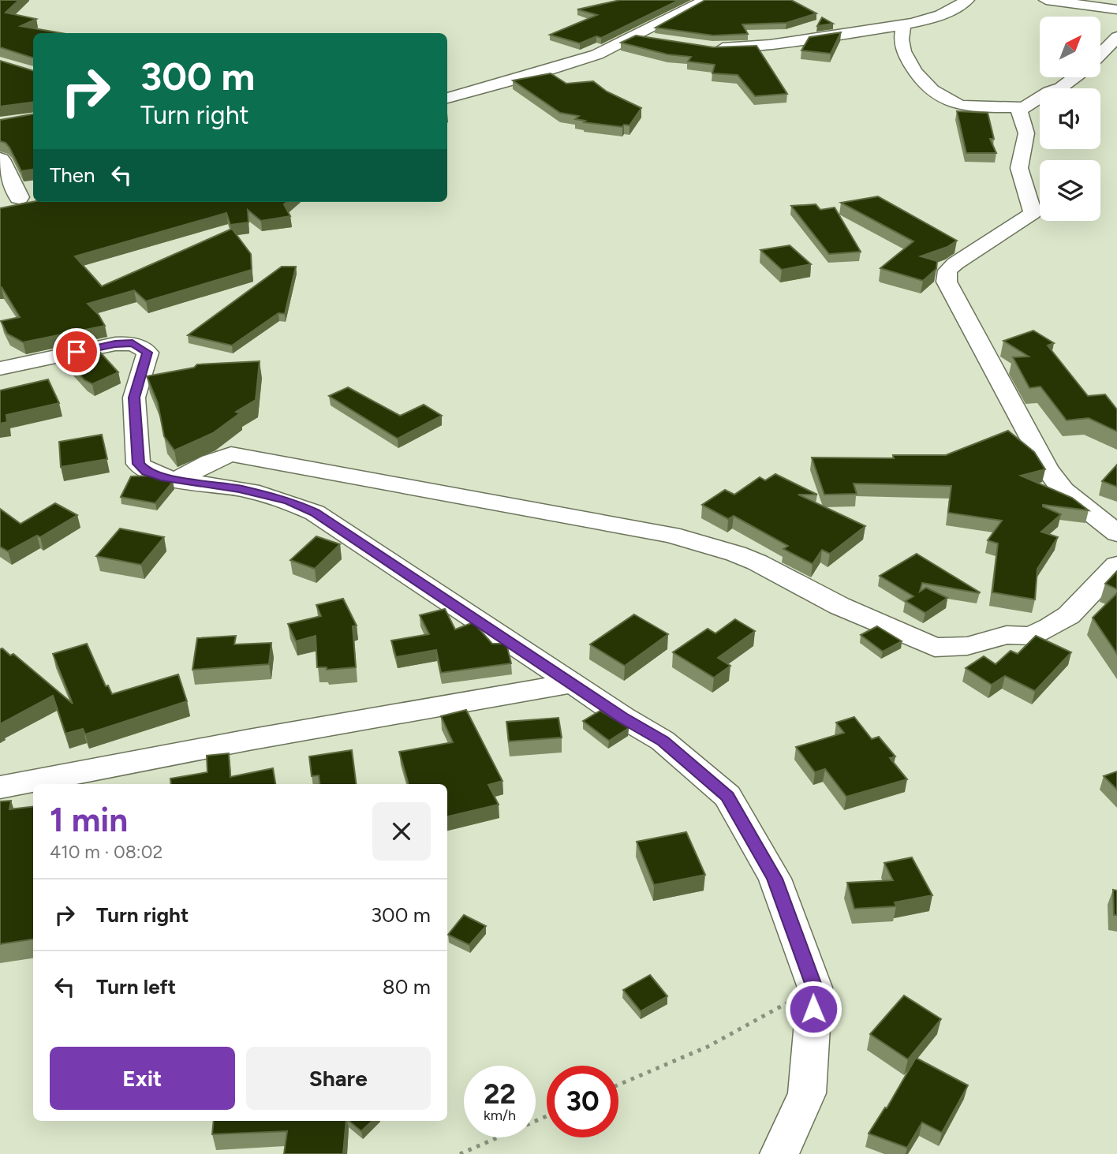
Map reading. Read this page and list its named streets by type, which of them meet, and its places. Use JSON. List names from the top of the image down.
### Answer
{
  "north": "top right",
  "page": {
    "turn": ["300 m", "Turn right"],
    "then": "Then",
    "heading": ["1 min", "410 m · 08:02"],
    "list": [
      {
        "name": "Turn right",
        "value": "300 m"
      },
      {
        "name": "Turn left",
        "value": "80 m"
      }
    ],
    "buttons": ["Exit", "Share"],
    "speed": "22 km/h",
    "limit": "30"
  }
}
